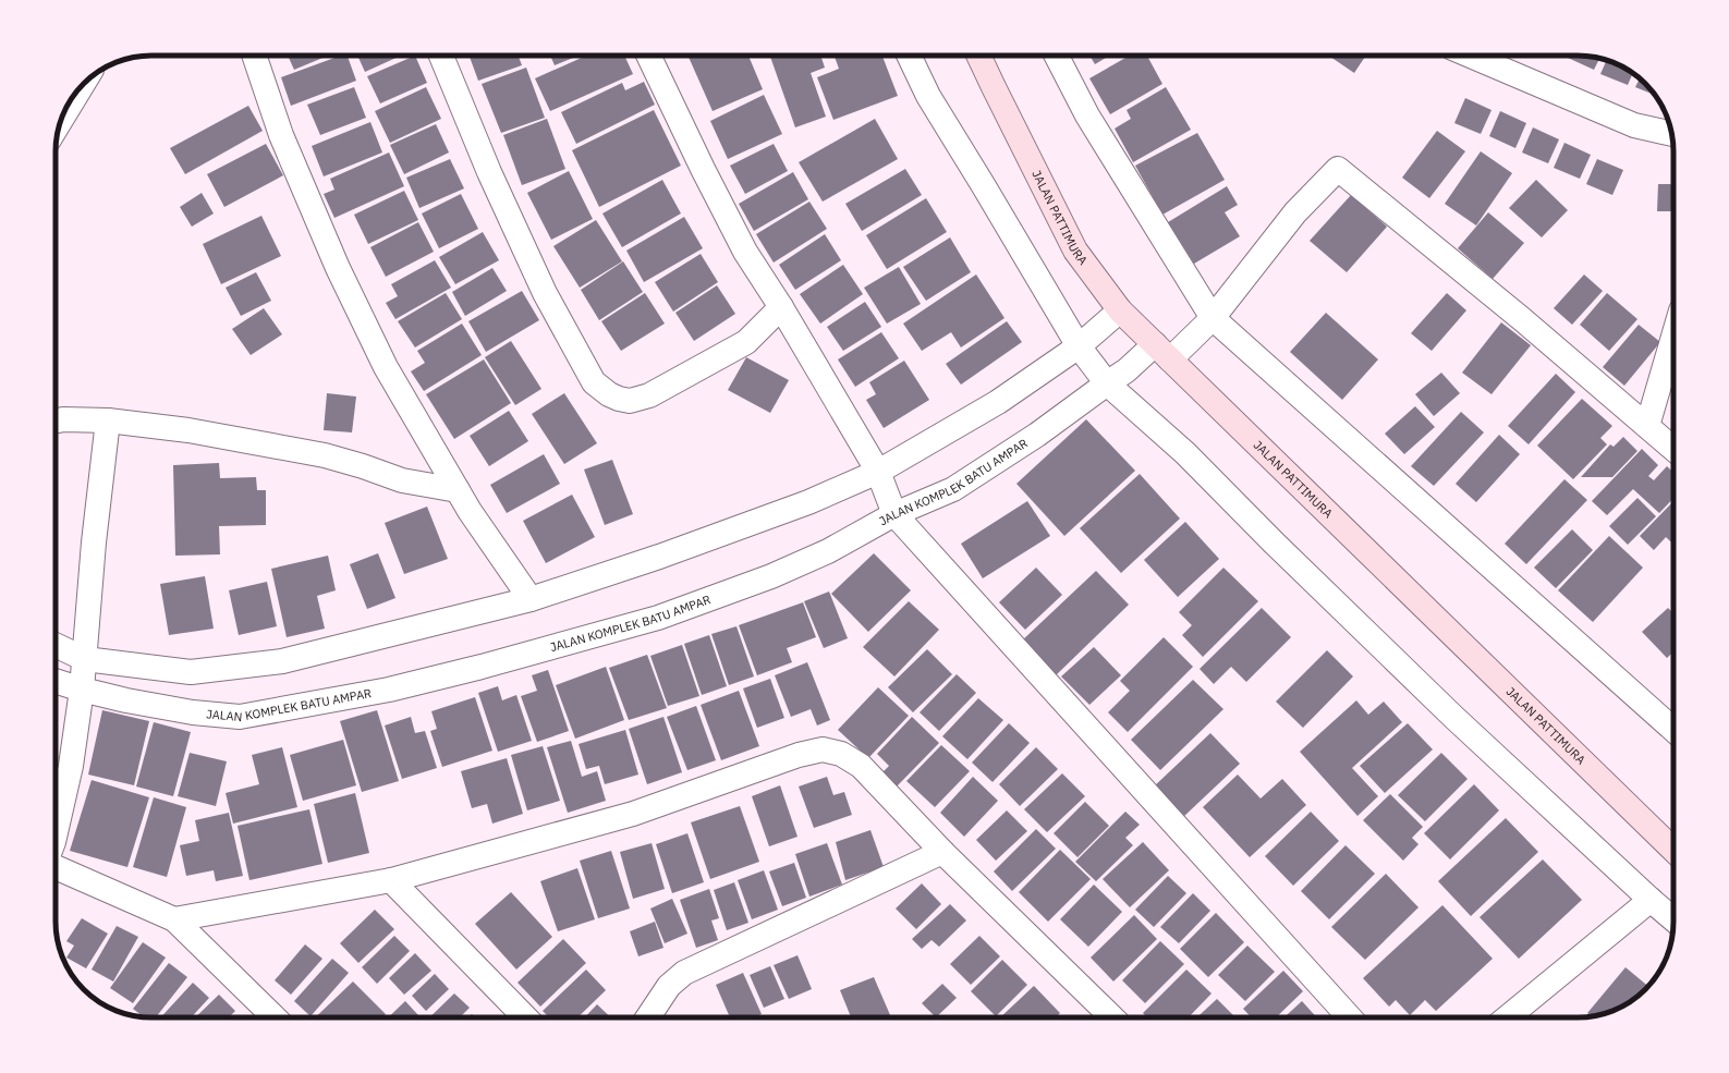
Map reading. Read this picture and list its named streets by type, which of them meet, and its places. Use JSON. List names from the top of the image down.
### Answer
{
  "streets": {
    "street": ["JALAN PATTIMURA", "JALAN KOMPLEK BATU AMPAR"]
  },
  "crossings": [
    ["JALAN PATTIMURA", "JALAN KOMPLEK BATU AMPAR"]
  ]
}
